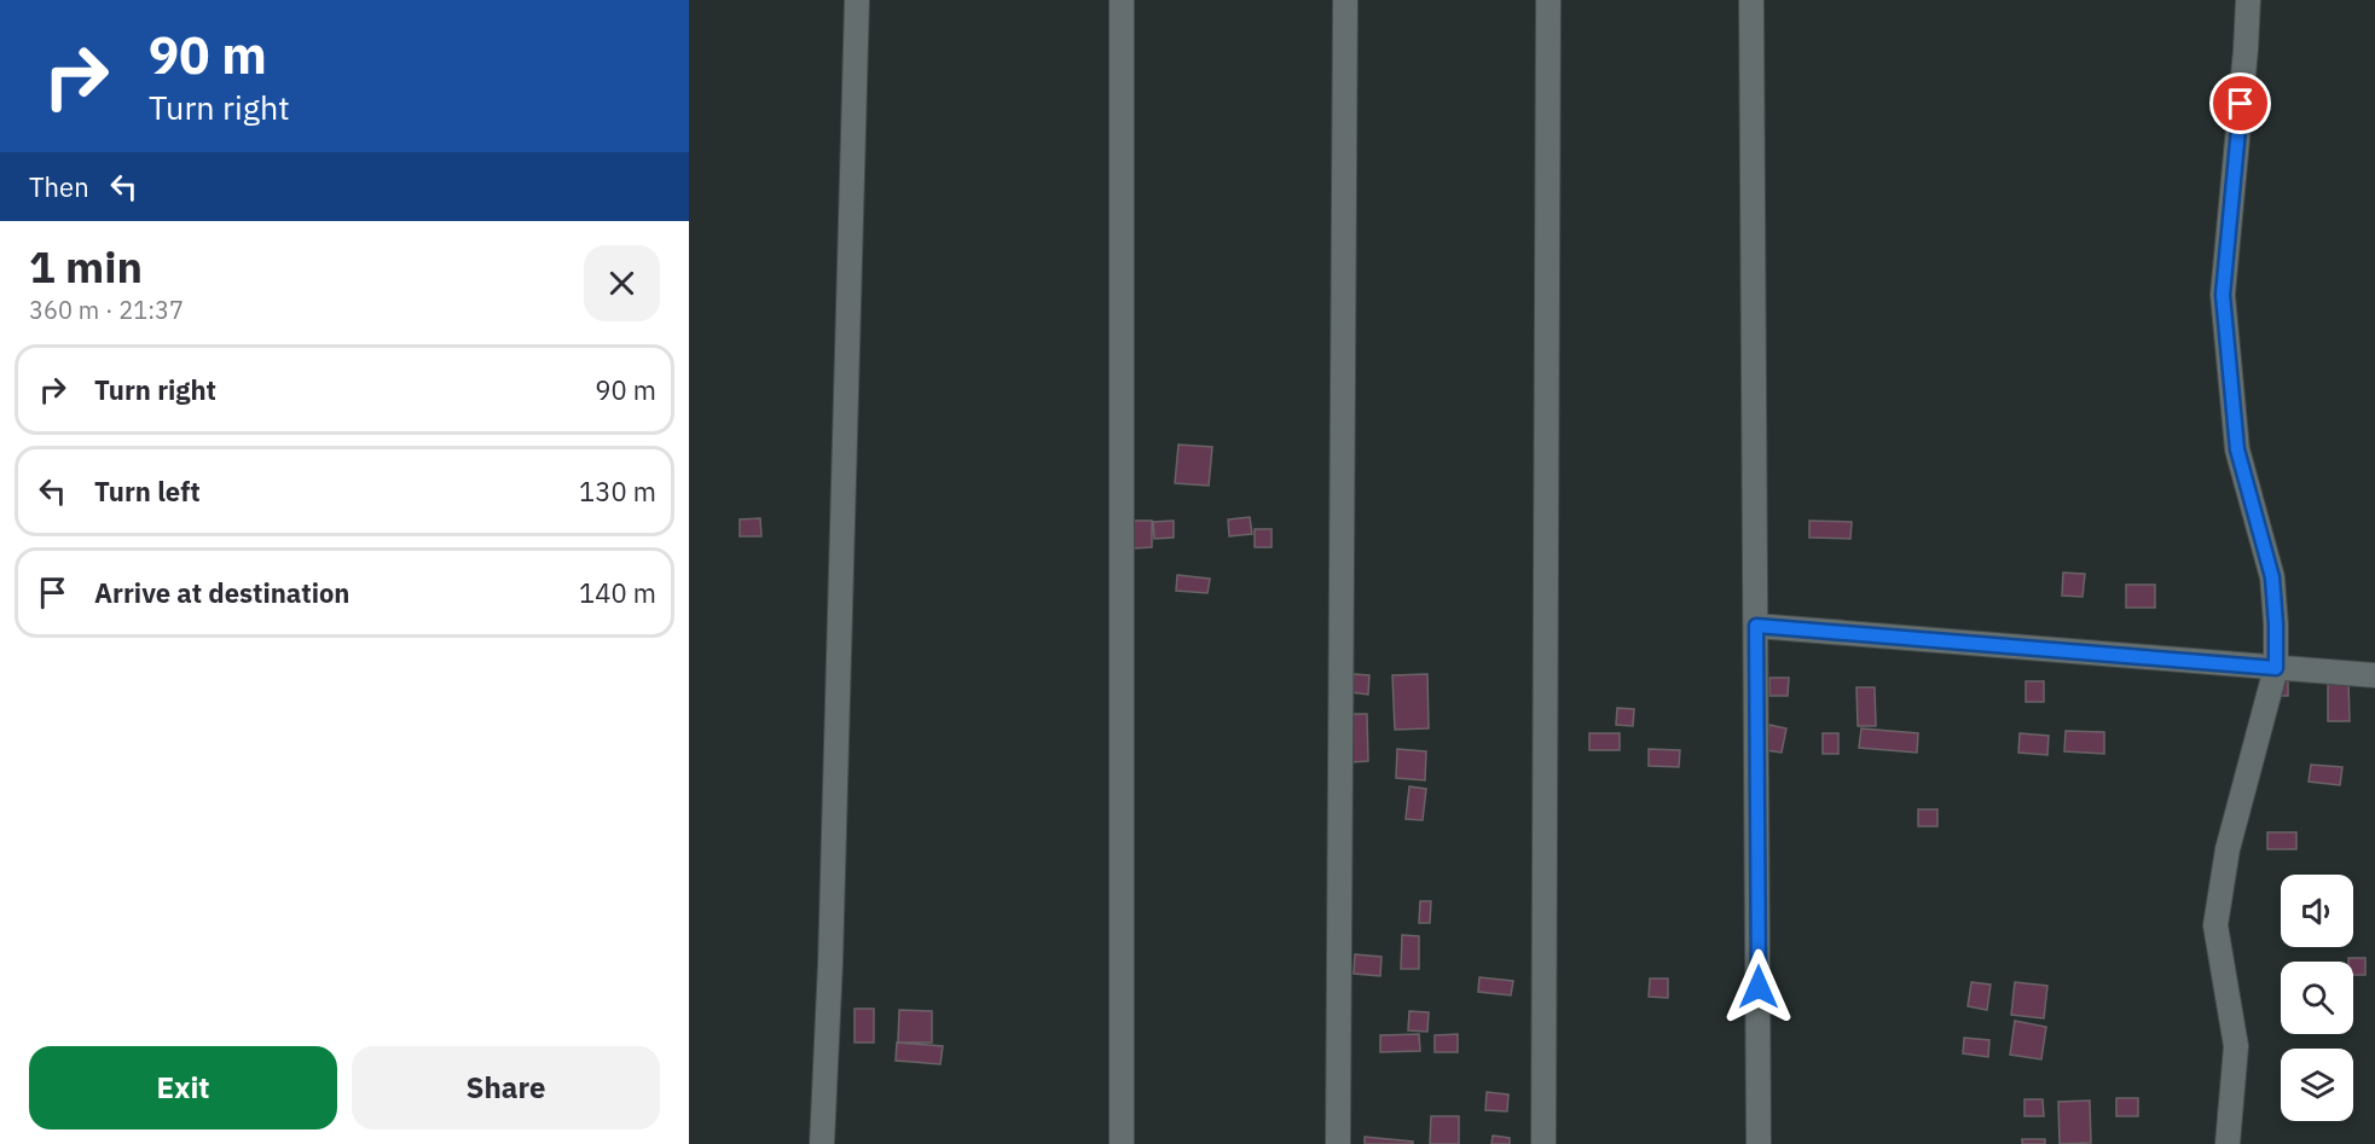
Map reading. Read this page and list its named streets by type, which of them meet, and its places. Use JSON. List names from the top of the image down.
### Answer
{
  "page": {
    "turn": ["90 m", "Turn right"],
    "then": "Then",
    "heading": ["1 min", "360 m · 21:37"],
    "list": [
      {
        "name": "Turn right",
        "value": "90 m"
      },
      {
        "name": "Turn left",
        "value": "130 m"
      },
      {
        "name": "Arrive at destination",
        "value": "140 m"
      }
    ],
    "buttons": ["Exit", "Share"]
  }
}
